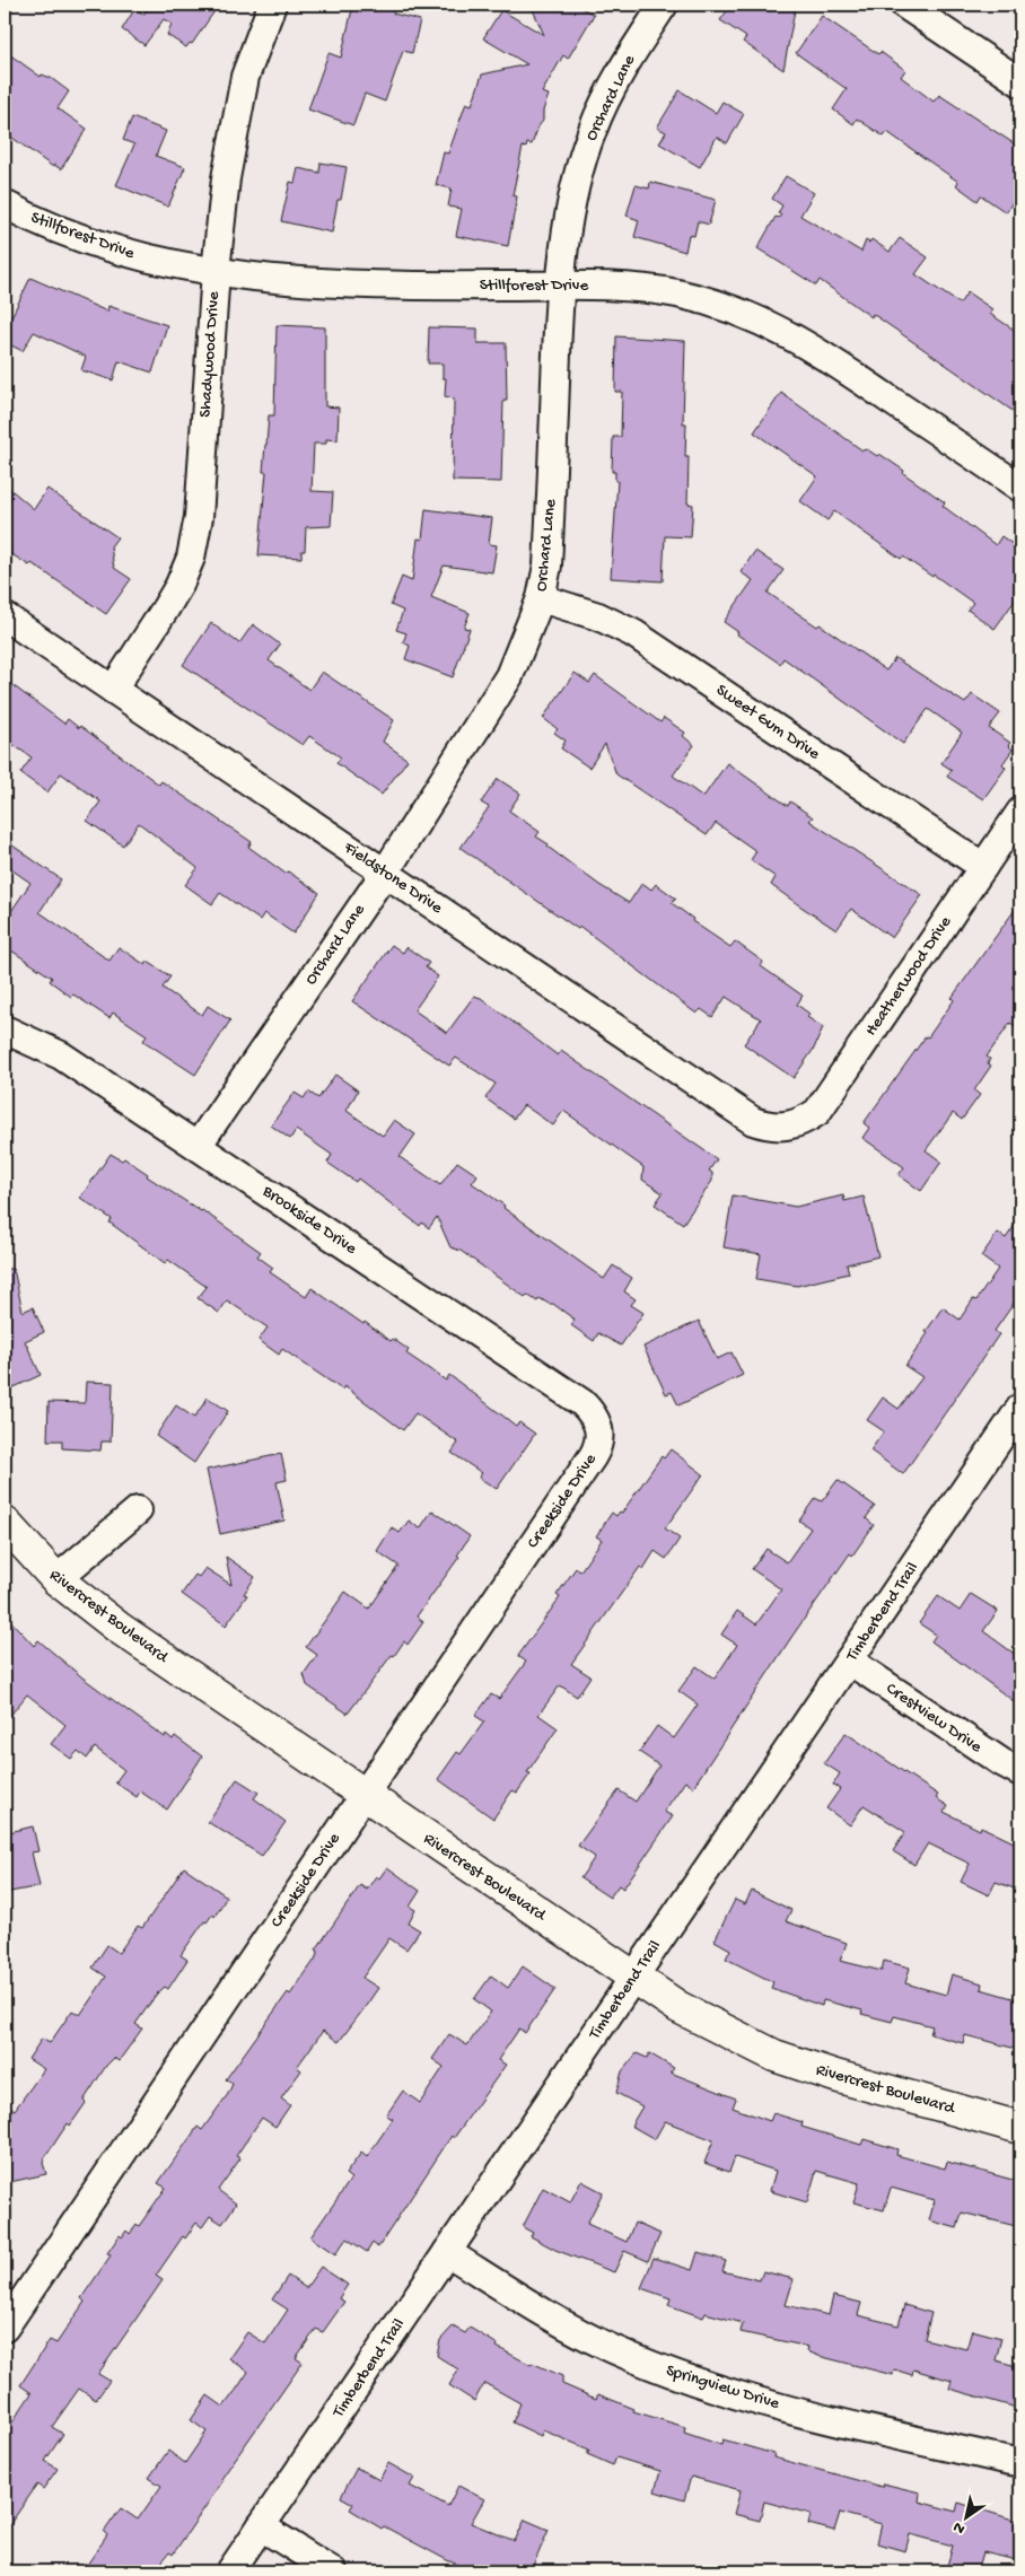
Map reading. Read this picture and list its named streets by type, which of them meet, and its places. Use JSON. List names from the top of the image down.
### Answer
{
  "streets": {
    "street": [
      "Orchard Lane",
      "Stillforest Drive",
      "Shadywood Drive",
      "Sweet Gum Drive",
      "Fieldstone Drive",
      "Heatherwood Drive",
      "Brookside Drive",
      "Creekside Drive",
      "Timberbend Trail",
      "Rivercrest Boulevard",
      "Crestview Drive",
      "Springview Drive"
    ]
  },
  "crossings": [
    ["Orchard Lane", "Stillforest Drive"],
    ["Orchard Lane", "Sweet Gum Drive"],
    ["Orchard Lane", "Fieldstone Drive"],
    ["Orchard Lane", "Brookside Drive"],
    ["Stillforest Drive", "Shadywood Drive"],
    ["Shadywood Drive", "Fieldstone Drive"],
    ["Sweet Gum Drive", "Heatherwood Drive"],
    ["Fieldstone Drive", "Heatherwood Drive"],
    ["Brookside Drive", "Creekside Drive"],
    ["Creekside Drive", "Rivercrest Boulevard"],
    ["Timberbend Trail", "Rivercrest Boulevard"],
    ["Timberbend Trail", "Crestview Drive"],
    ["Timberbend Trail", "Springview Drive"]
  ],
  "north": "bottom left"
}
